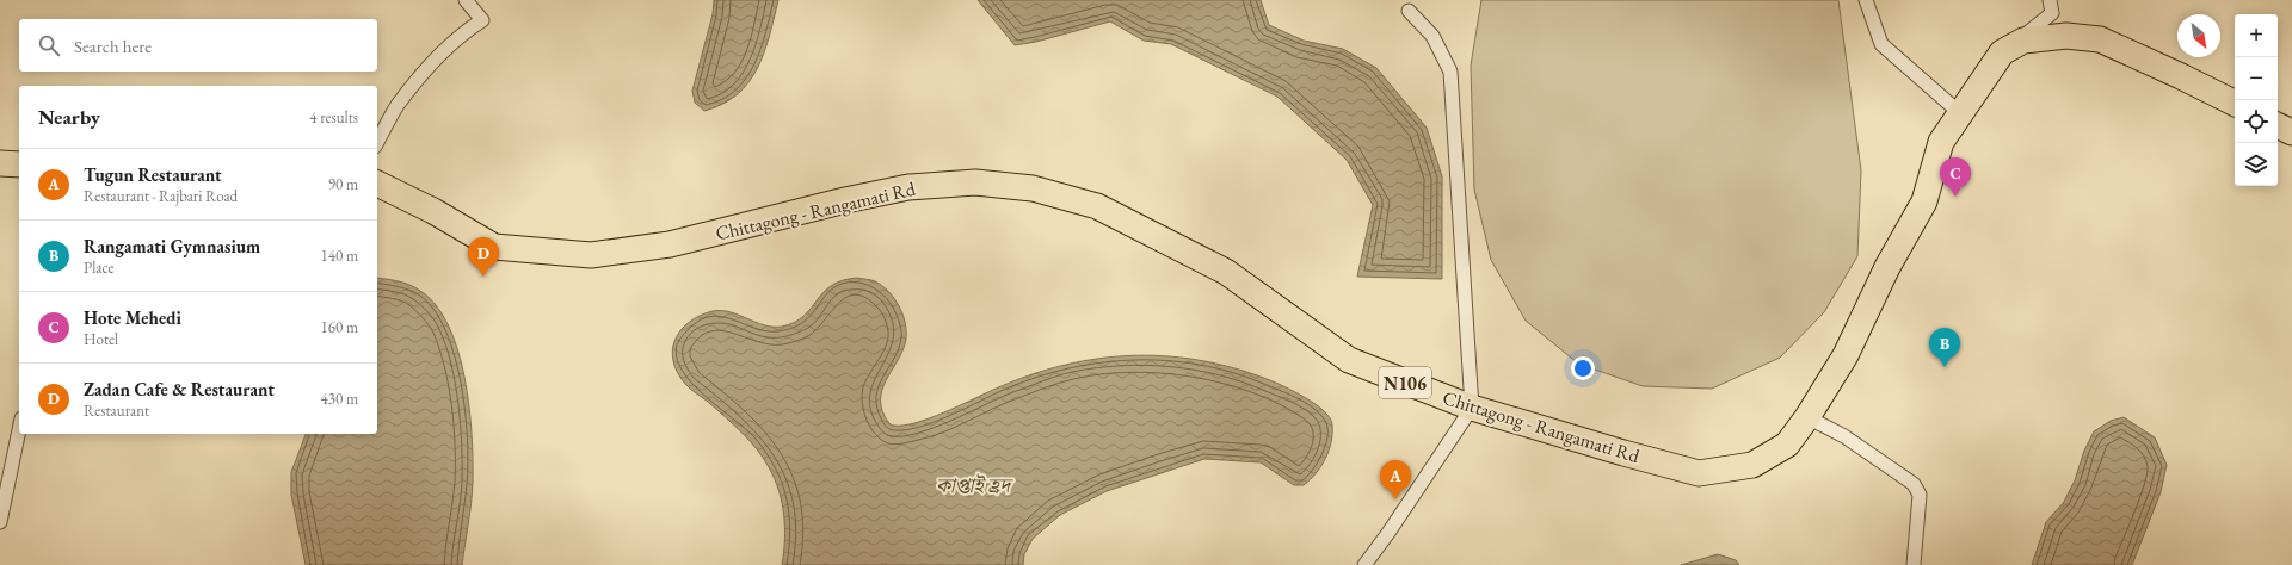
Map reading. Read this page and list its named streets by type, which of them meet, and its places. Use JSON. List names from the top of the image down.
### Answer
{
  "streets": {
    "highway": ["Chittagong - Rangamati Rd", "N106"]
  },
  "water": ["কাপ্তাই হ্রদ"],
  "north": "bottom right",
  "page": {
    "map_buttons": ["+", "−"],
    "search": "Search here",
    "heading": ["Nearby", "4 results"],
    "list": [
      {
        "mark": "A",
        "name": "Tugun Restaurant",
        "note": "Restaurant · Rajbari Road",
        "value": "90 m"
      },
      {
        "mark": "B",
        "name": "Rangamati Gymnasium",
        "note": "Place",
        "value": "140 m"
      },
      {
        "mark": "C",
        "name": "Hote Mehedi",
        "note": "Hotel",
        "value": "160 m"
      },
      {
        "mark": "D",
        "name": "Zadan Cafe & Restaurant",
        "note": "Restaurant",
        "value": "430 m"
      }
    ],
    "pins": [
      "C",
      "D",
      "B",
      "A"
    ]
  }
}
